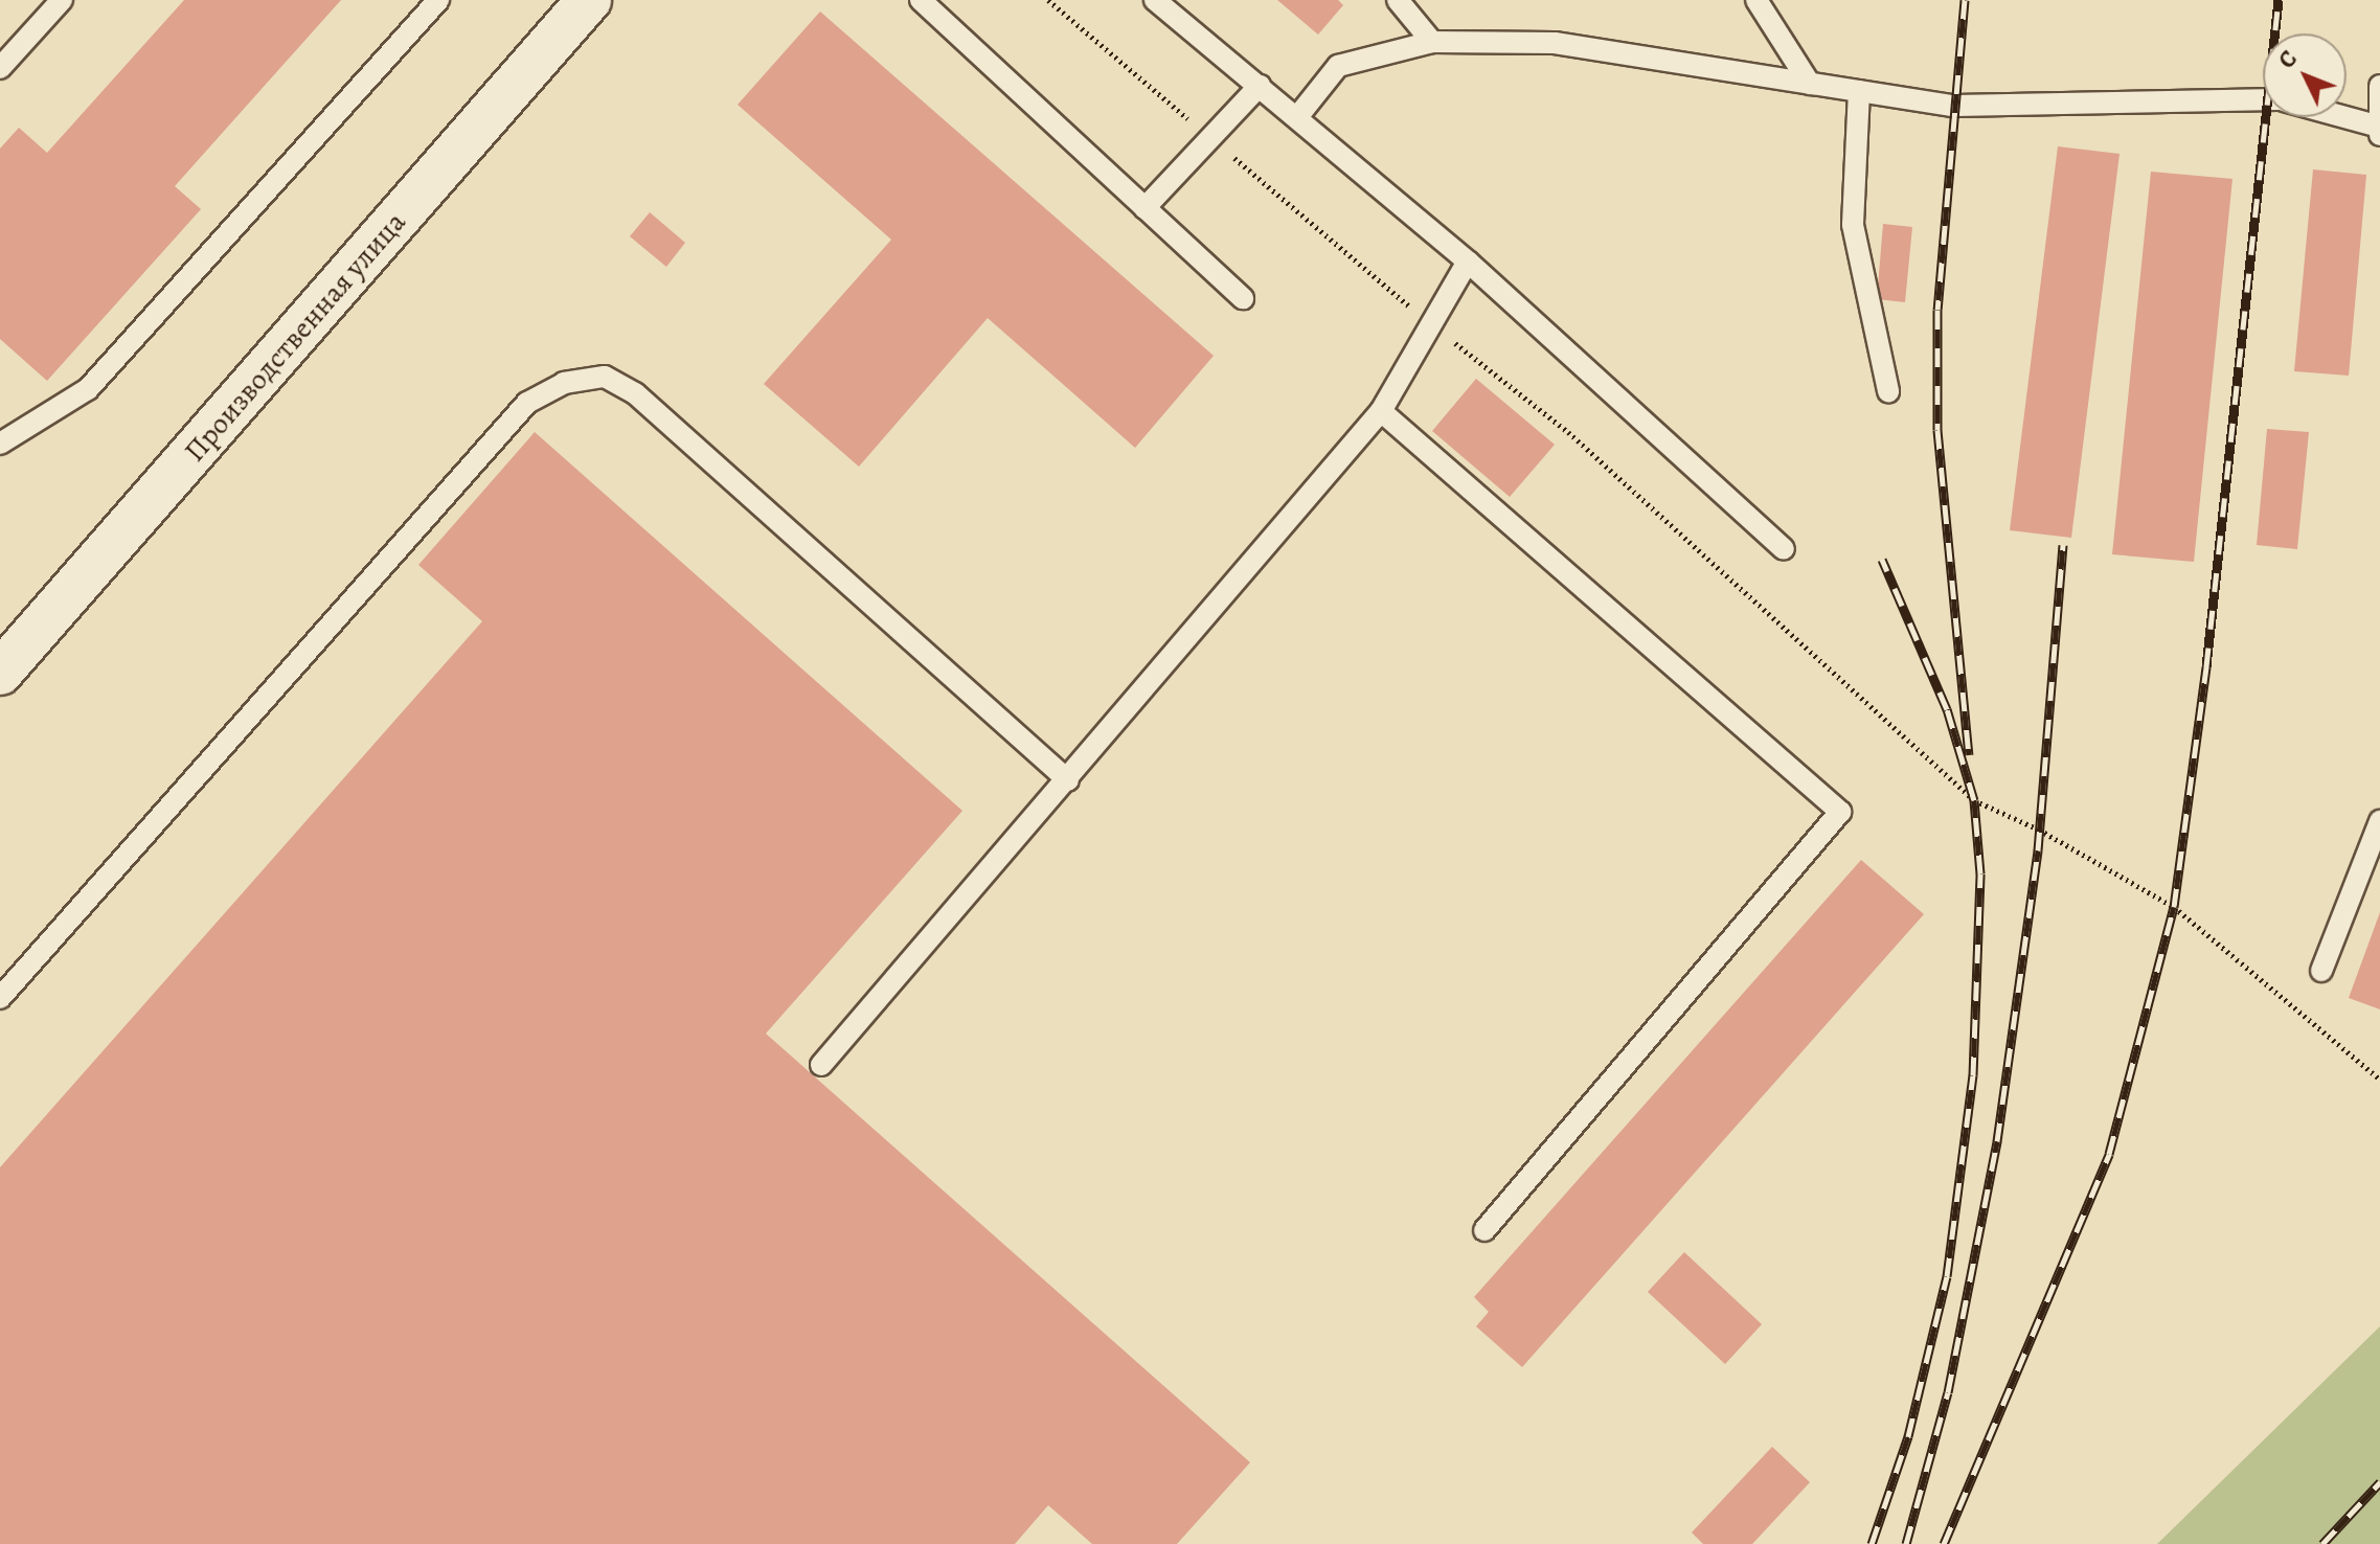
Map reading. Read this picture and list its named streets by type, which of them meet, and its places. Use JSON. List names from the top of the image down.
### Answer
{
  "streets": {
    "street": ["Производственная улица"]
  },
  "north": "top left"
}
